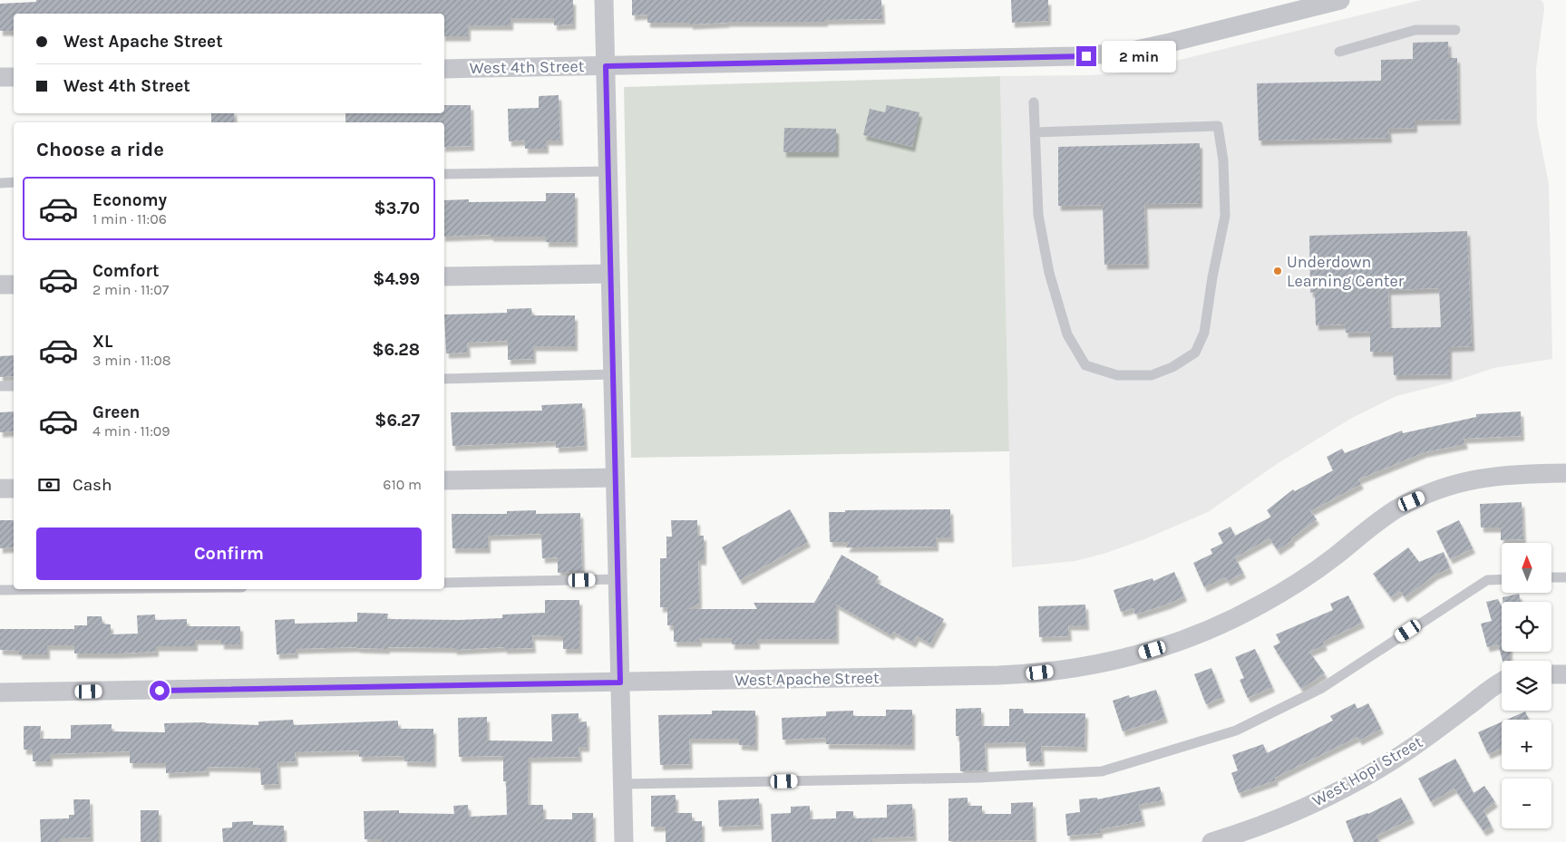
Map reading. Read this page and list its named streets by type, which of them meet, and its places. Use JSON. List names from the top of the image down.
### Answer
{
  "streets": {
    "street": ["West 4th Street", "West Apache Street", "West Hopi Street"]
  },
  "places": ["Underdown Learning Center"],
  "north": "top",
  "page": {
    "banner": ["West Apache Street", "West 4th Street"],
    "bubble": "2 min",
    "heading": "Choose a ride",
    "list": [
      {
        "name": "Economy",
        "note": "1 min · 11:06",
        "value": "$3.70"
      },
      {
        "name": "Comfort",
        "note": "2 min · 11:07",
        "value": "$4.99"
      },
      {
        "name": "XL",
        "note": "3 min · 11:08",
        "value": "$6.28"
      },
      {
        "name": "Green",
        "note": "4 min · 11:09",
        "value": "$6.27"
      }
    ],
    "pay": ["Cash", "610 m"],
    "buttons": "Confirm",
    "map_buttons": ["+", "−"]
  }
}
